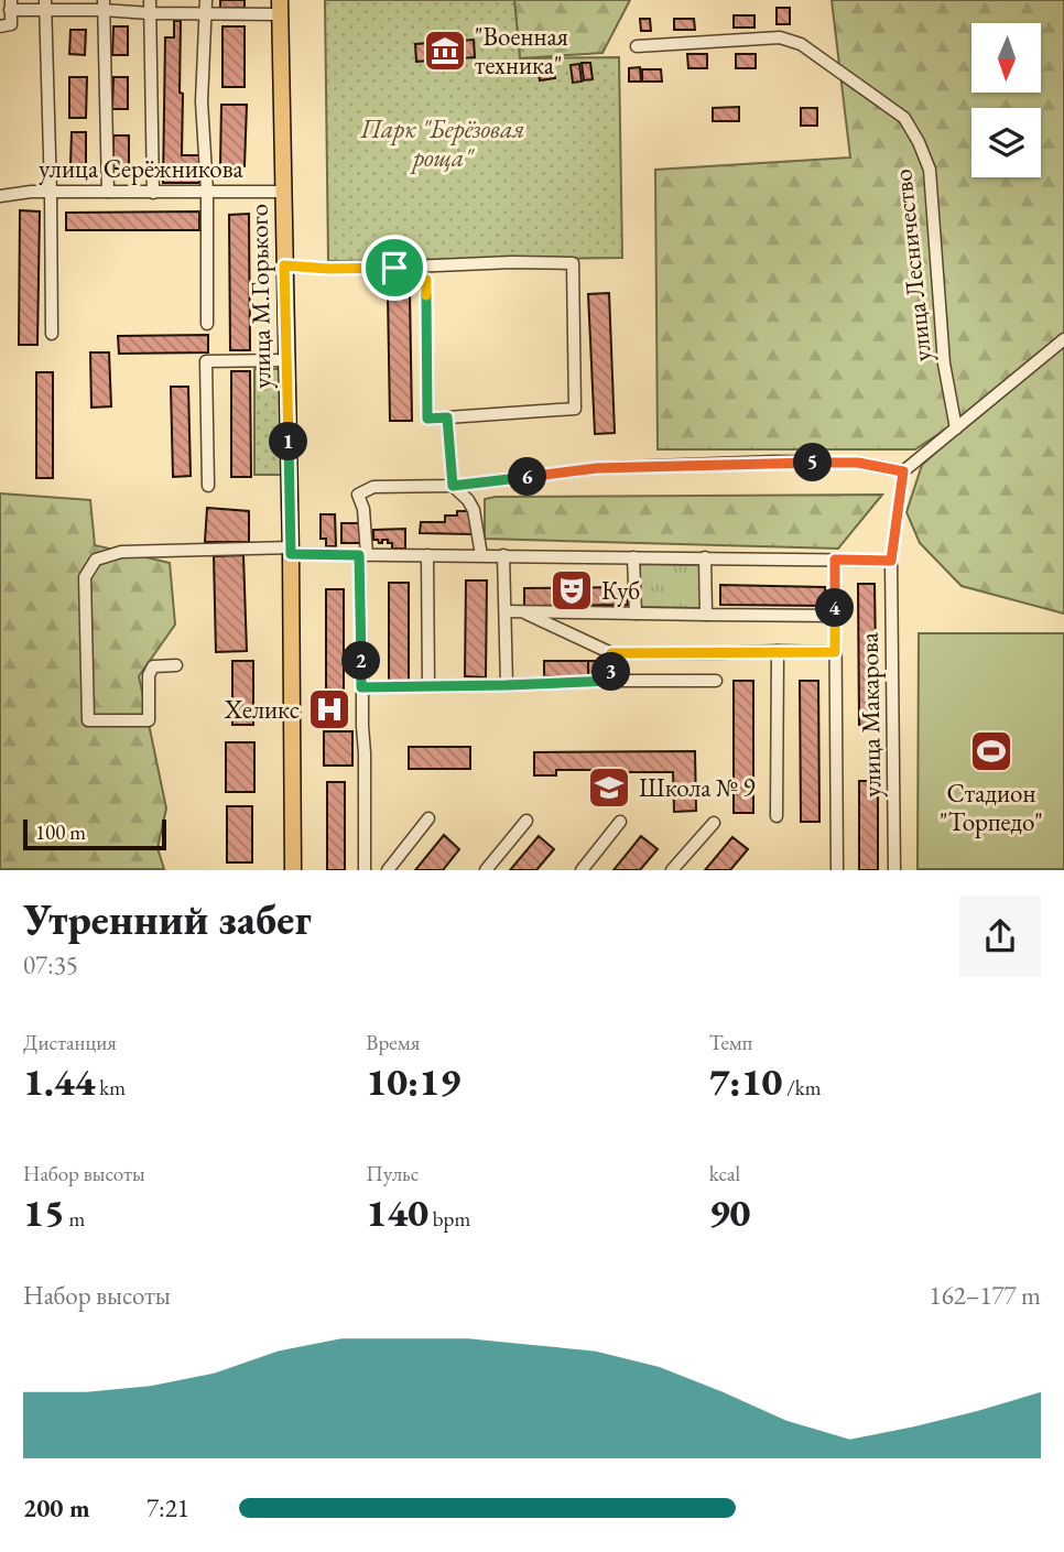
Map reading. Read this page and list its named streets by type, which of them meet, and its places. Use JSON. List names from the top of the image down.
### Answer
{
  "streets": {
    "main road": ["улица М.Горького"],
    "street": ["улица Серёжникова", "улица Лесничество", "улица Макарова"]
  },
  "crossings": [
    ["улица Серёжникова", "улица М.Горького"]
  ],
  "parks": ["Парк \"Берёзовая роща\""],
  "places": {
    "museum": ["\"Военная техника\""],
    "theatre": ["Куб"],
    "hospital": ["Хеликс"],
    "sports": ["Стадион \"Торпедо\""],
    "school or university": ["Школа № 9"]
  },
  "scale_bar": "100 m",
  "north": "bottom",
  "page": {
    "pins": [
      "1",
      "5",
      "6",
      "4",
      "2",
      "3"
    ],
    "scale": "100 m",
    "heading": ["Утренний забег", "07:35"],
    "stats": [
      ["Дистанция", "1.44 km"],
      ["Время", "10:19"],
      ["Темп", "7:10 /km"],
      ["Набор высоты", "15 m"],
      ["Пульс", "140 bpm"],
      ["kcal", "90"]
    ],
    "chart": ["Набор высоты", "162–177 m"],
    "list": [
      {
        "name": "200 m",
        "note": "7:21"
      }
    ]
  }
}
